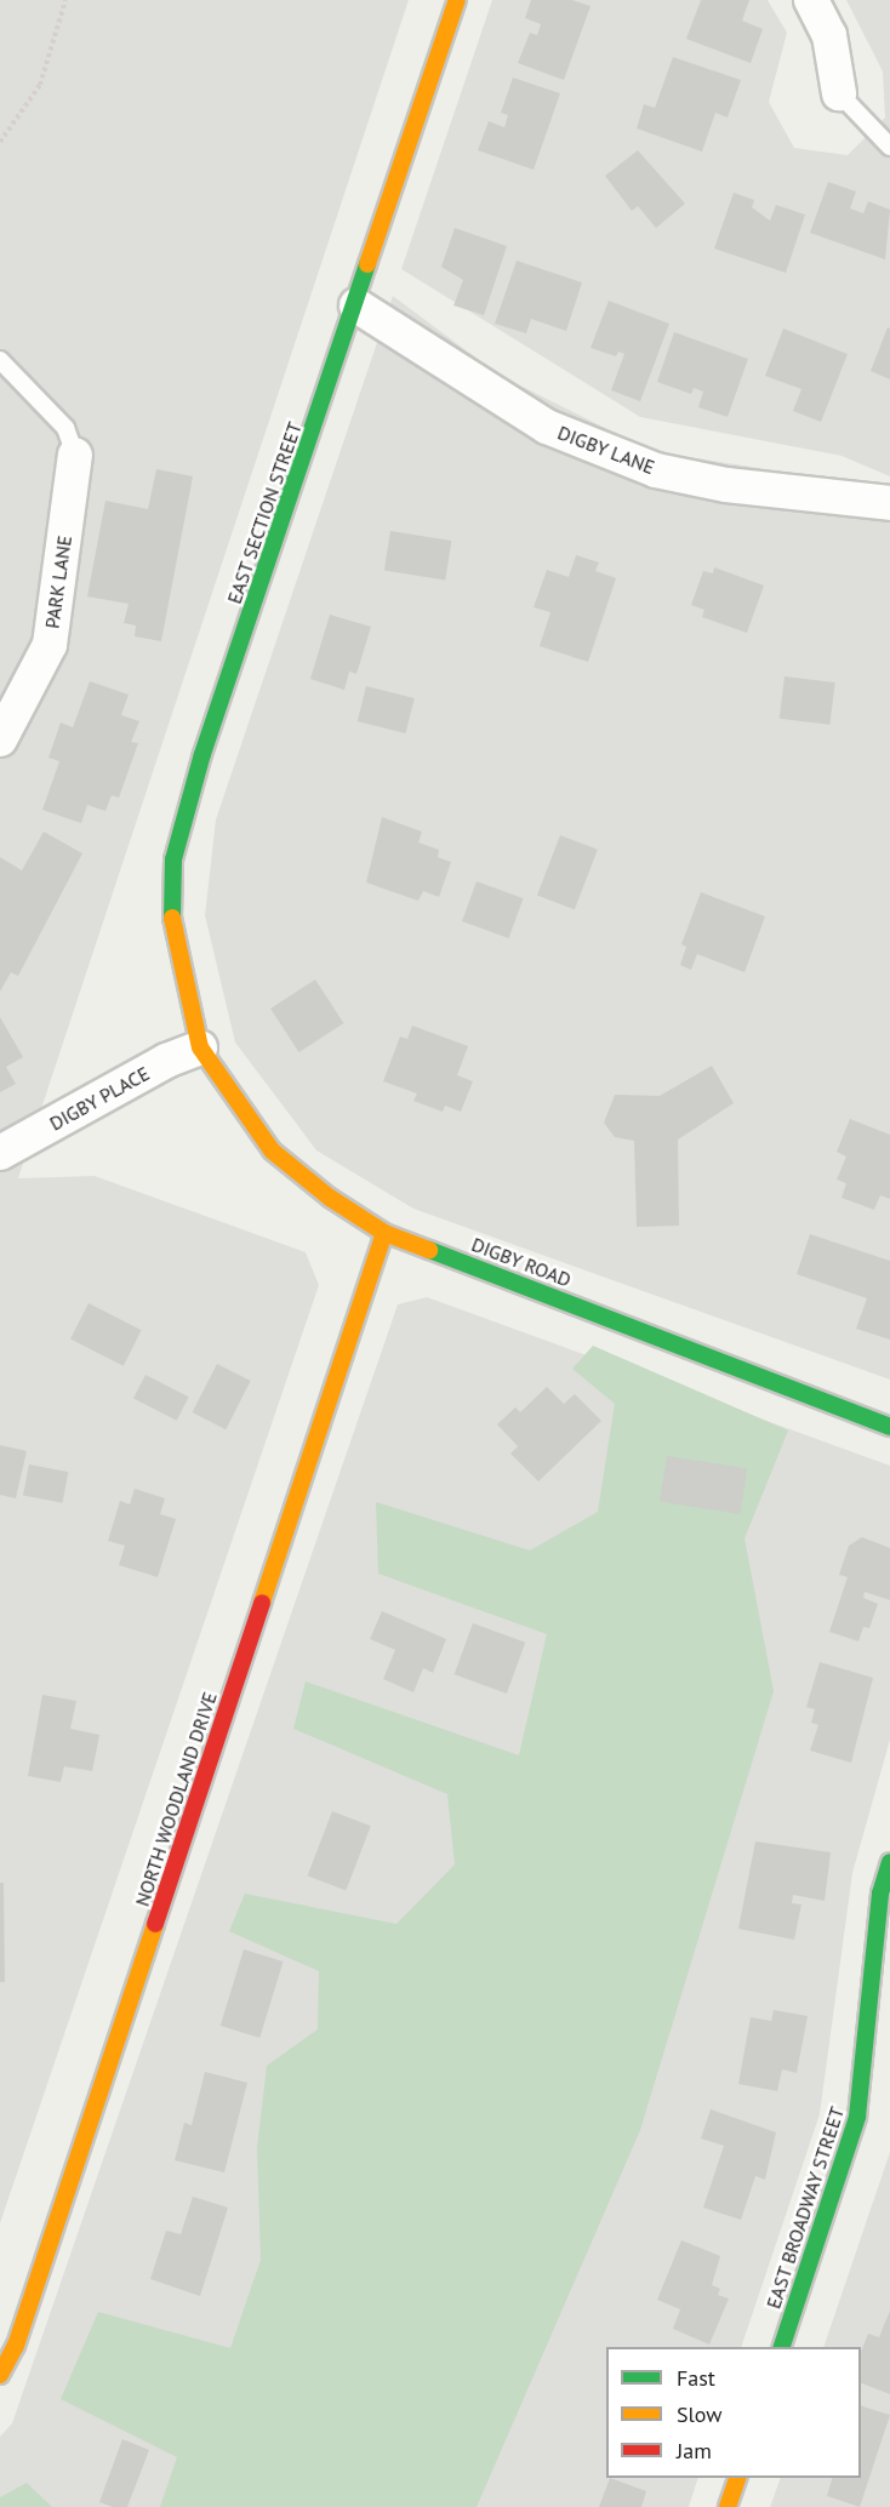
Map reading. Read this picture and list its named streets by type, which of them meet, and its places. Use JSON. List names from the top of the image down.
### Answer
{
  "streets": {
    "street": [
      "DIGBY LANE",
      "EAST SECTION STREET",
      "PARK LANE",
      "DIGBY PLACE",
      "DIGBY ROAD",
      "NORTH WOODLAND DRIVE",
      "EAST BROADWAY STREET"
    ]
  },
  "crossings": [
    ["DIGBY LANE", "EAST SECTION STREET"],
    ["EAST SECTION STREET", "DIGBY PLACE"],
    ["EAST SECTION STREET", "DIGBY ROAD"],
    ["DIGBY PLACE", "DIGBY ROAD"],
    ["DIGBY ROAD", "NORTH WOODLAND DRIVE"]
  ],
  "legend": ["Fast", "Slow", "Jam"]
}
